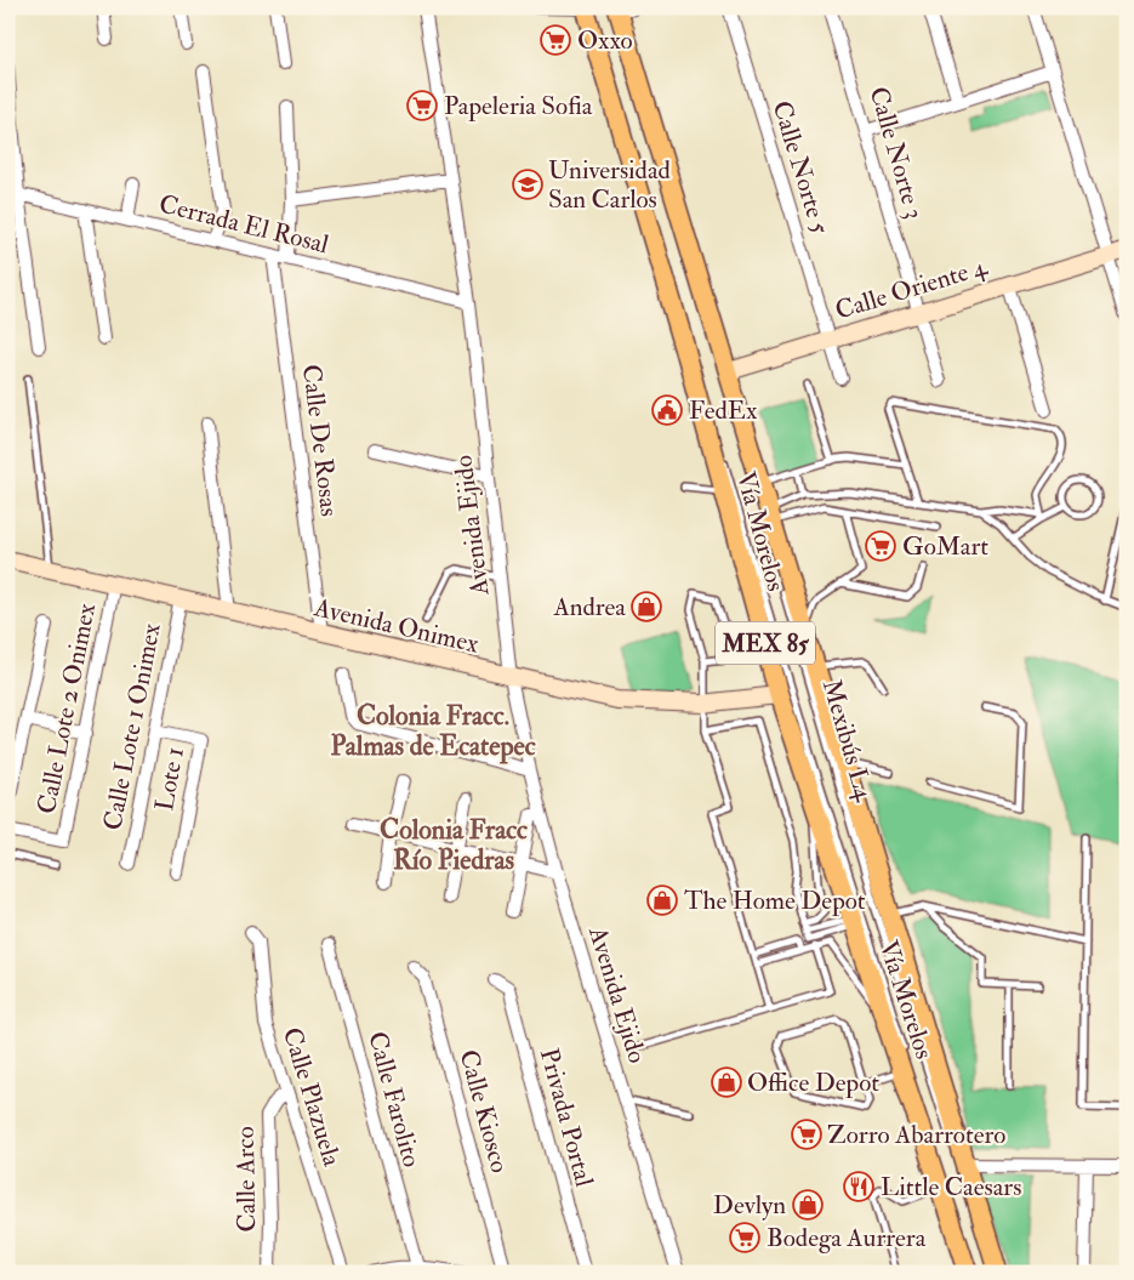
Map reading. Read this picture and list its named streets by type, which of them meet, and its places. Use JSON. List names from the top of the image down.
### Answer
{
  "streets": {
    "main road": ["Vía Morelos", "MEX 85"],
    "street": [
      "Calle Norte 3",
      "Calle Norte 5",
      "Cerrada El Rosal",
      "Calle Oriente 4",
      "Calle De Rosas",
      "Avenida Ejido",
      "Avenida Onimex",
      "Calle Lote 2 Onimex",
      "Calle Lote 1 Onimex",
      "Lote 1",
      "Calle Plazuela",
      "Calle Farolito",
      "Calle Kiosco",
      "Privada Portal",
      "Calle Arco"
    ],
    "lane": ["Mexibús L4"]
  },
  "crossings": [
    ["Calle Norte 3", "Calle Oriente 4"],
    ["Calle Norte 5", "Calle Oriente 4"],
    ["Cerrada El Rosal", "Calle De Rosas"],
    ["Cerrada El Rosal", "Avenida Ejido"],
    ["Calle Oriente 4", "Vía Morelos"],
    ["Calle De Rosas", "Avenida Onimex"],
    ["Avenida Ejido", "Avenida Onimex"],
    ["Vía Morelos", "Avenida Onimex"],
    ["Vía Morelos", "Mexibús L4"],
    ["Avenida Onimex", "Calle Lote 2 Onimex"],
    ["Avenida Onimex", "Calle Lote 1 Onimex"],
    ["Calle Lote 1 Onimex", "Lote 1"],
    ["Calle Plazuela", "Calle Arco"]
  ],
  "districts": ["Colonia Fracc. Palmas de Ecatepec", "Colonia Fracc Río Piedras"],
  "places": {
    "supermarket": [
      "Oxxo",
      "Papeleria Sofia",
      "GoMart",
      "Zorro Abarrotero",
      "Bodega Aurrera"
    ],
    "school or university": ["Universidad San Carlos"],
    "public building": ["FedEx"],
    "shop": [
      "Andrea",
      "The Home Depot",
      "Office Depot",
      "Devlyn"
    ],
    "restaurant": ["Little Caesars"]
  }
}
